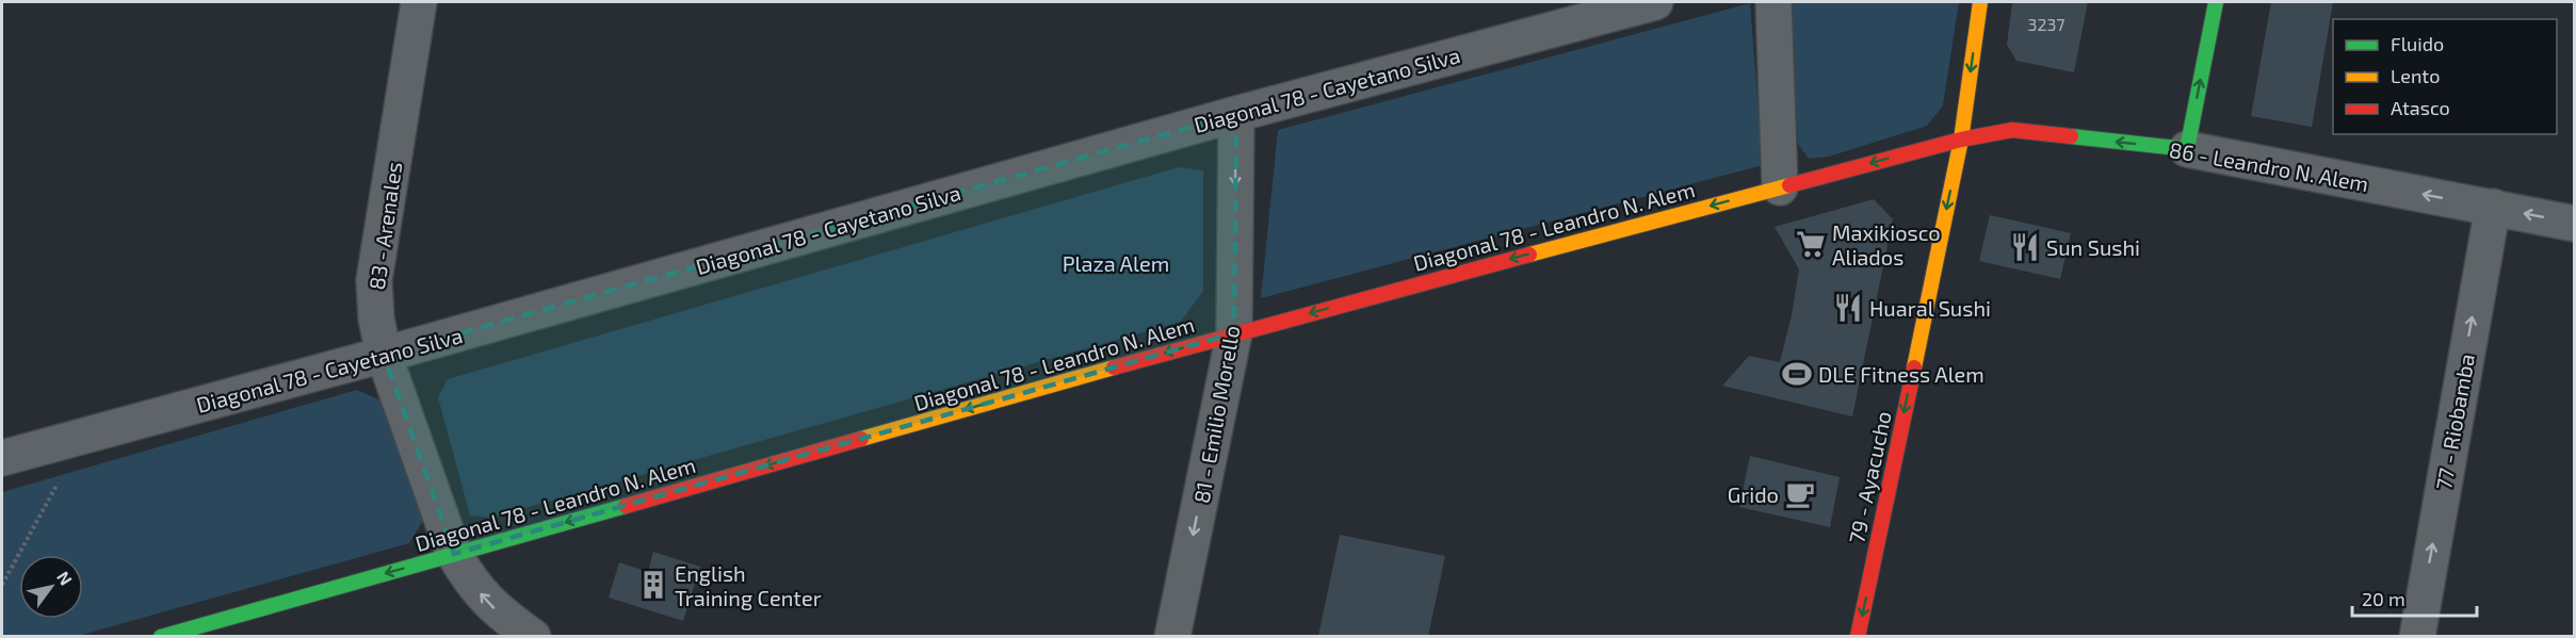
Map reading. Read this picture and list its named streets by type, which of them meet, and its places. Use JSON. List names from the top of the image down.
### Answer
{
  "streets": {
    "street": [
      "Diagonal 78 - Cayetano Silva",
      "86 - Leandro N. Alem",
      "83 - Arenales",
      "Diagonal 78 - Leandro N. Alem",
      "81 - Emilio Morello",
      "77 - Riobamba",
      "79 - Ayacucho"
    ]
  },
  "crossings": [
    ["Diagonal 78 - Cayetano Silva", "83 - Arenales"],
    ["Diagonal 78 - Cayetano Silva", "81 - Emilio Morello"],
    ["86 - Leandro N. Alem", "Diagonal 78 - Leandro N. Alem"],
    ["86 - Leandro N. Alem", "77 - Riobamba"],
    ["86 - Leandro N. Alem", "79 - Ayacucho"],
    ["83 - Arenales", "Diagonal 78 - Leandro N. Alem"],
    ["Diagonal 78 - Leandro N. Alem", "81 - Emilio Morello"],
    ["Diagonal 78 - Leandro N. Alem", "79 - Ayacucho"]
  ],
  "one_way": [
    "86 - Leandro N. Alem",
    "Diagonal 78 - Leandro N. Alem",
    "81 - Emilio Morello",
    "77 - Riobamba",
    "79 - Ayacucho"
  ],
  "parks": ["Plaza Alem"],
  "places": {
    "supermarket": ["Maxikiosco Aliados"],
    "restaurant": ["Sun Sushi", "Huaral Sushi"],
    "sports": ["DLE Fitness Alem"],
    "cafe": ["Grido"],
    "building": ["English Training Center"]
  },
  "house_numbers": ["3237"],
  "legend": ["Fluido", "Lento", "Atasco"],
  "scale_bar": "20 m",
  "north": "top right"
}
